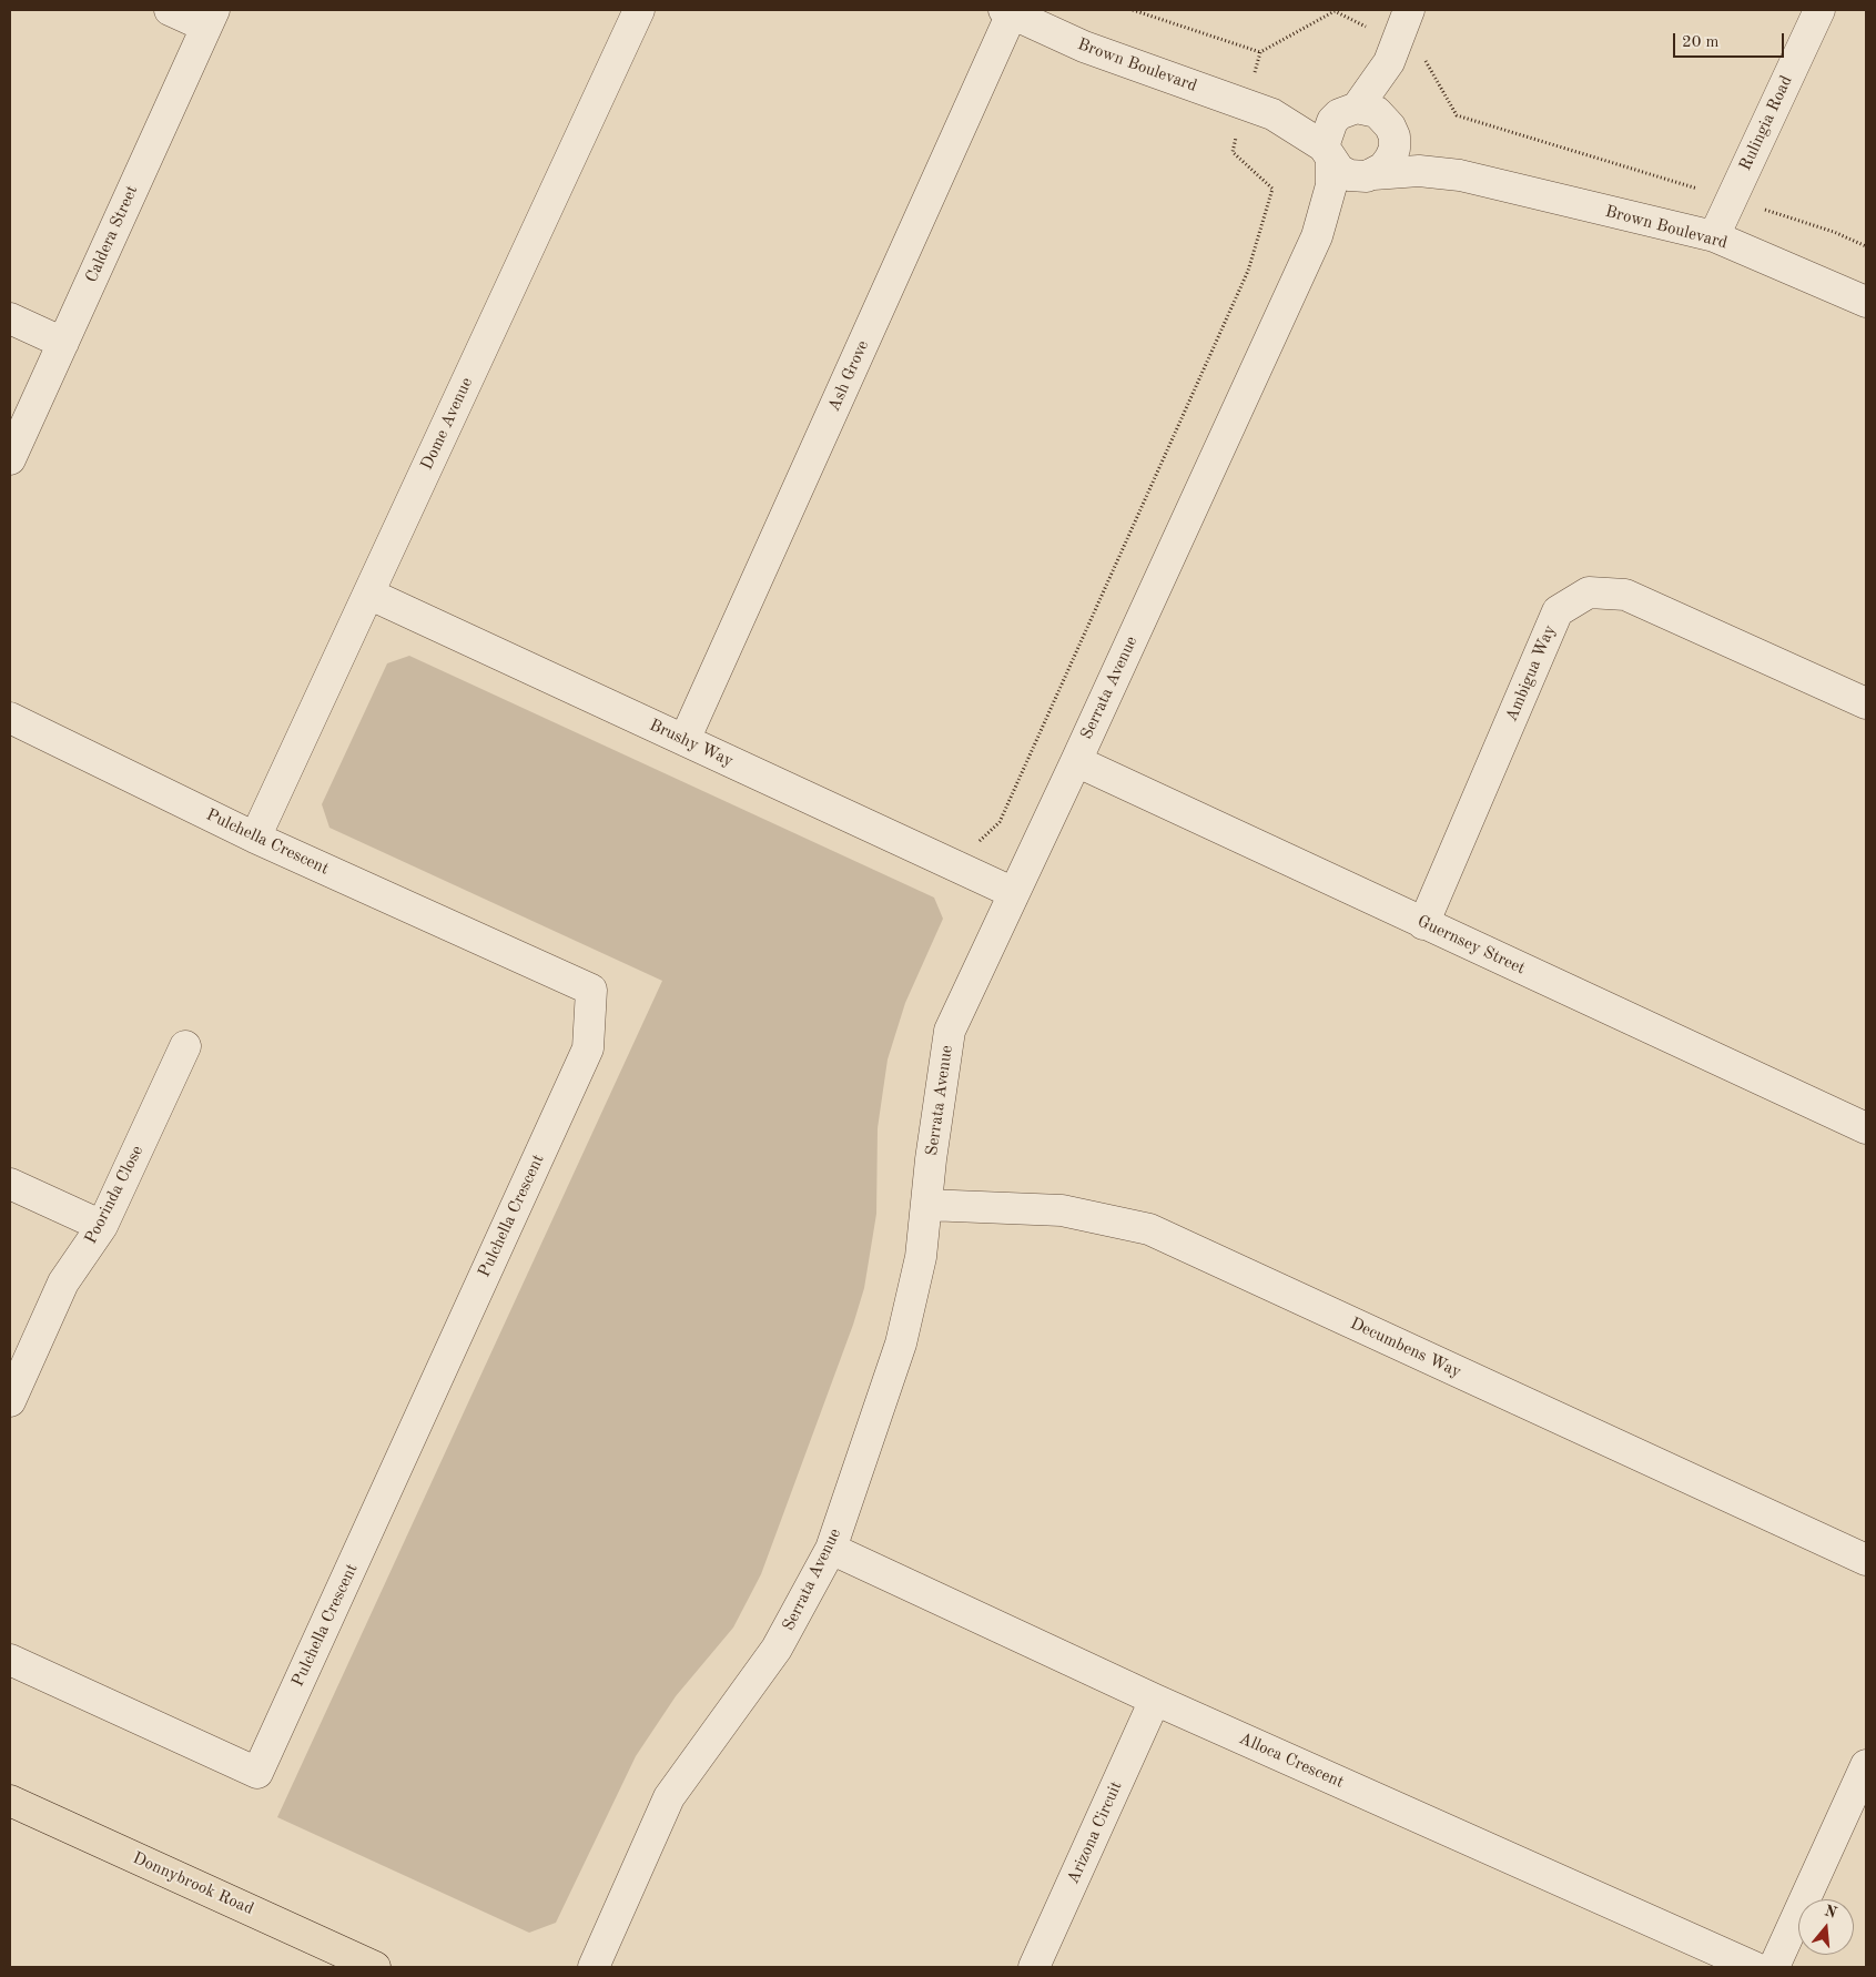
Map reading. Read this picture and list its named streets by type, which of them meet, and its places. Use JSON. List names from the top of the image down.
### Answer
{
  "streets": {
    "main road": ["Donnybrook Road"],
    "street": [
      "Brown Boulevard",
      "Rulingia Road",
      "Caldera Street",
      "Ash Grove",
      "Dome Avenue",
      "Ambigua Way",
      "Serrata Avenue",
      "Brushy Way",
      "Pulchella Crescent",
      "Guernsey Street",
      "Poorinda Close",
      "Decumbens Way",
      "Alloca Crescent",
      "Arizona Circuit"
    ]
  },
  "crossings": [
    ["Brown Boulevard", "Rulingia Road"],
    ["Brown Boulevard", "Ash Grove"],
    ["Brown Boulevard", "Serrata Avenue"],
    ["Ash Grove", "Brushy Way"],
    ["Dome Avenue", "Brushy Way"],
    ["Dome Avenue", "Pulchella Crescent"],
    ["Ambigua Way", "Guernsey Street"],
    ["Serrata Avenue", "Brushy Way"],
    ["Serrata Avenue", "Guernsey Street"],
    ["Serrata Avenue", "Decumbens Way"],
    ["Serrata Avenue", "Alloca Crescent"],
    ["Alloca Crescent", "Arizona Circuit"]
  ],
  "scale_bar": "20 m",
  "north": "top"
}
